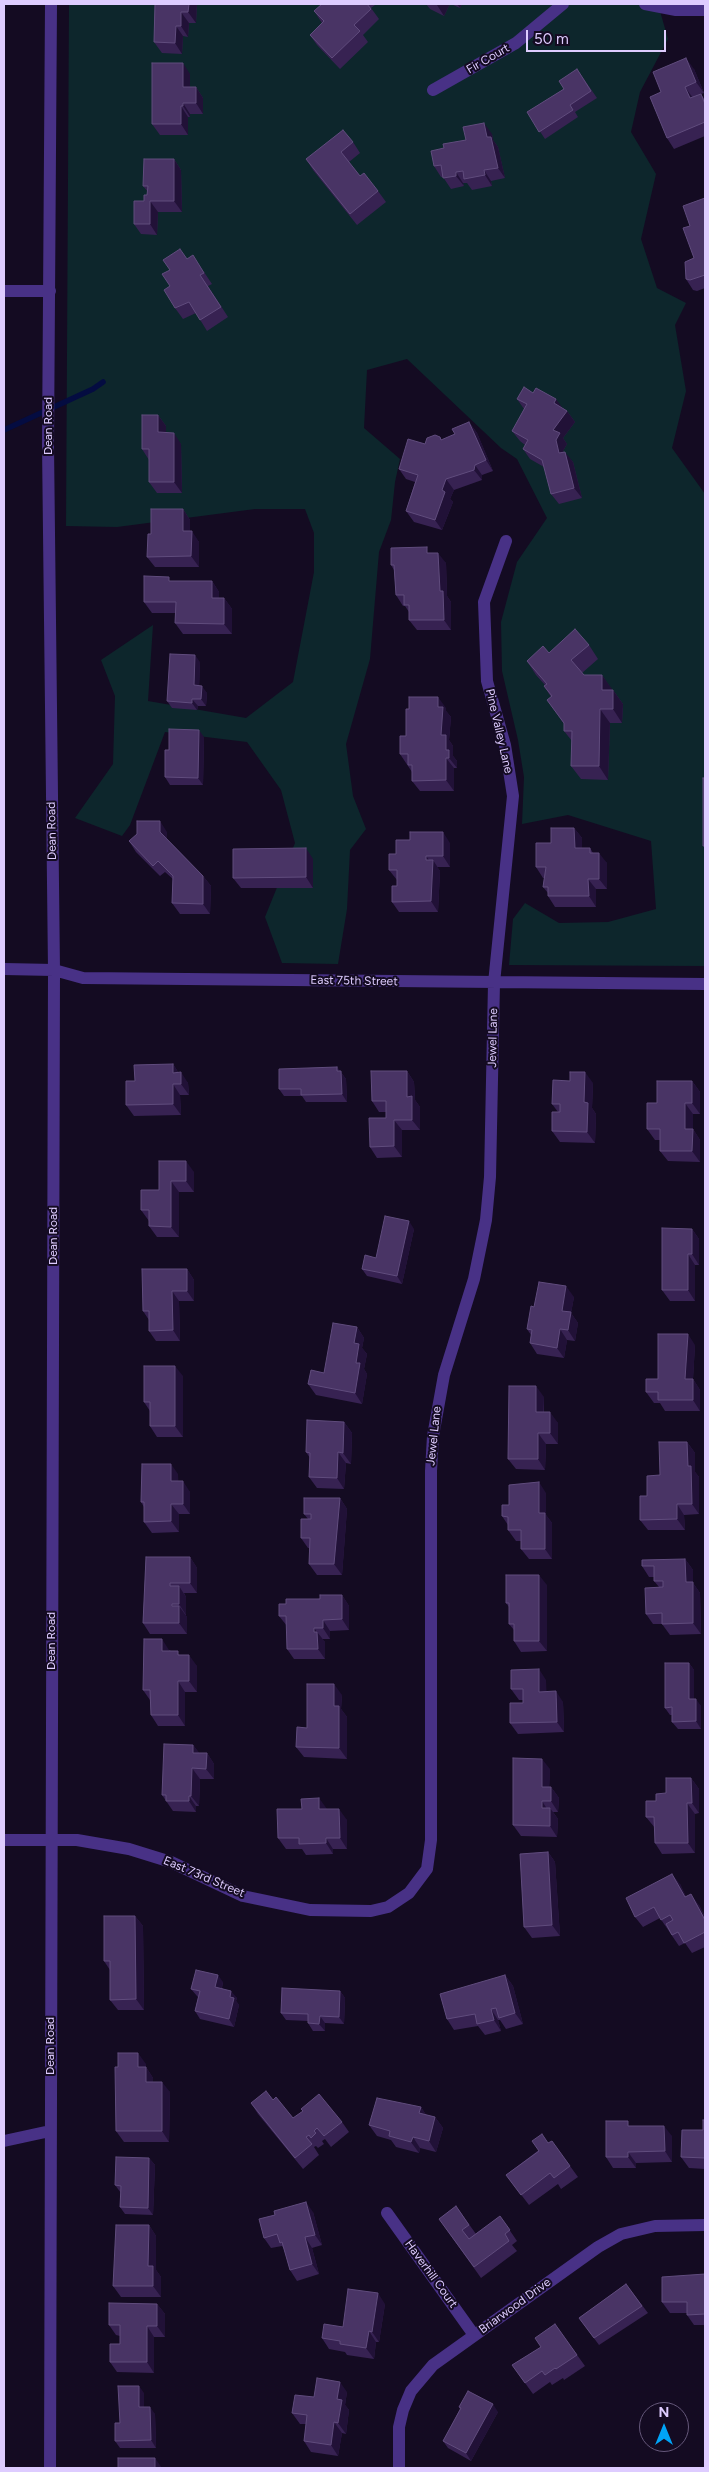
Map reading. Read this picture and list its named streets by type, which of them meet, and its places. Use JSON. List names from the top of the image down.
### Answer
{
  "streets": {
    "street": [
      "Fir Court",
      "Dean Road",
      "Pine Valley Lane",
      "East 75th Street",
      "Jewel Lane",
      "East 73rd Street",
      "Haverhill Court",
      "Briarwood Drive"
    ]
  },
  "crossings": [
    ["Dean Road", "East 75th Street"],
    ["Dean Road", "East 73rd Street"],
    ["Pine Valley Lane", "East 75th Street"],
    ["Pine Valley Lane", "Jewel Lane"],
    ["East 75th Street", "Jewel Lane"],
    ["Jewel Lane", "East 73rd Street"],
    ["Haverhill Court", "Briarwood Drive"]
  ],
  "scale_bar": "50 m",
  "north": "top"
}
